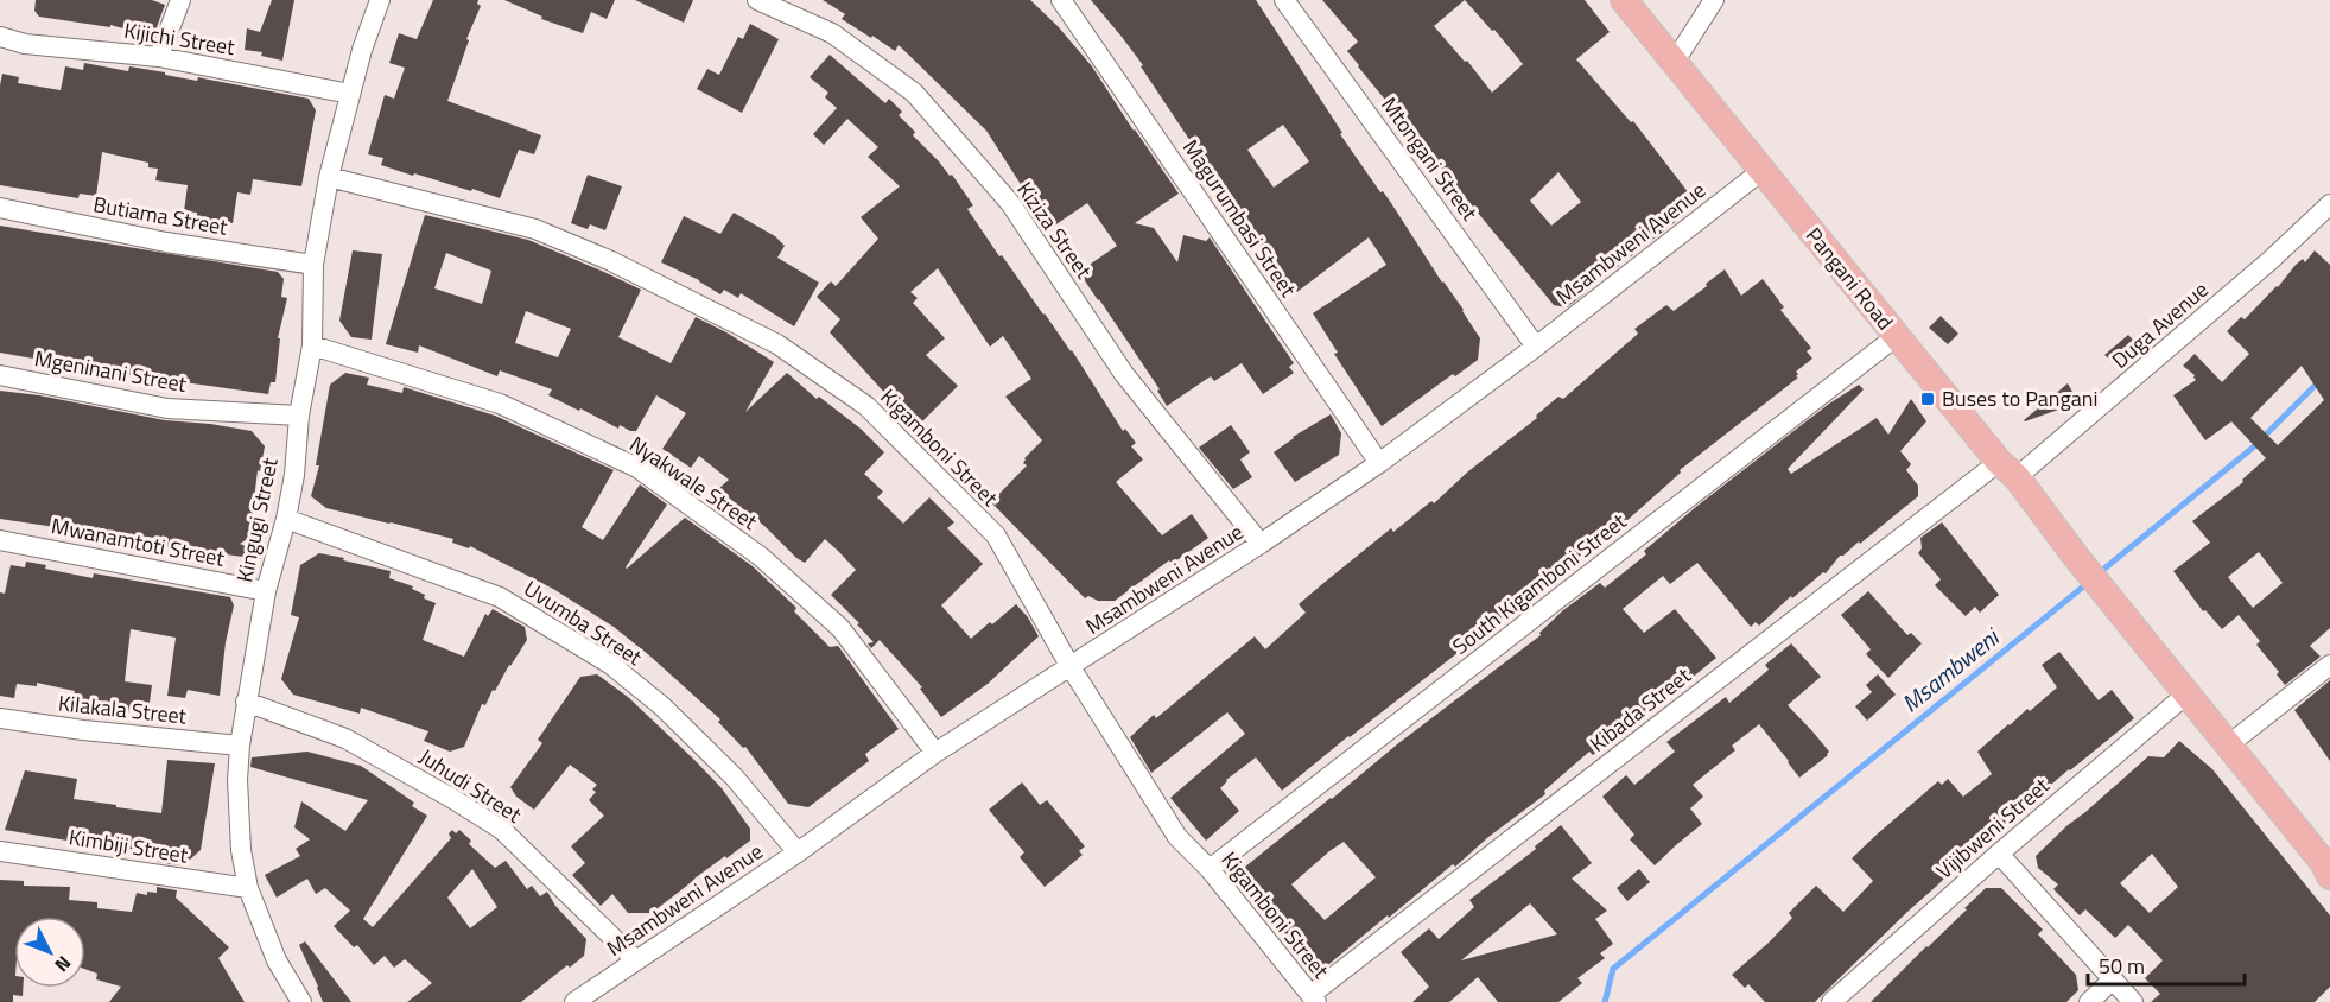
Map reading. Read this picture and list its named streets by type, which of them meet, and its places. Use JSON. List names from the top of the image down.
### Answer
{
  "streets": {
    "main road": ["Pangani Road"],
    "street": [
      "Kijichi Street",
      "Mtongani Street",
      "Butiama Street",
      "Magurumbasi Street",
      "Kiziza Street",
      "Msambweni Avenue",
      "Duga Avenue",
      "Mgeninani Street",
      "Kigamboni Street",
      "Nyakwale Street",
      "Kingugi Street",
      "Mwanamtoti Street",
      "South Kigamboni Street",
      "Uvumba Street",
      "Kilakala Street",
      "Kibada Street",
      "Juhudi Street",
      "Vijibweni Street",
      "Kimbiji Street"
    ]
  },
  "crossings": [
    ["Kijichi Street", "Kingugi Street"],
    ["Mtongani Street", "Msambweni Avenue"],
    ["Butiama Street", "Kingugi Street"],
    ["Magurumbasi Street", "Msambweni Avenue"],
    ["Kiziza Street", "Msambweni Avenue"],
    ["Msambweni Avenue", "Pangani Road"],
    ["Msambweni Avenue", "Kigamboni Street"],
    ["Msambweni Avenue", "Nyakwale Street"],
    ["Msambweni Avenue", "Uvumba Street"],
    ["Msambweni Avenue", "Juhudi Street"],
    ["Pangani Road", "Duga Avenue"],
    ["Pangani Road", "South Kigamboni Street"],
    ["Pangani Road", "Kibada Street"],
    ["Pangani Road", "Vijibweni Street"],
    ["Duga Avenue", "Kibada Street"],
    ["Mgeninani Street", "Kingugi Street"],
    ["Kigamboni Street", "Kingugi Street"],
    ["Kigamboni Street", "South Kigamboni Street"],
    ["Kigamboni Street", "Kibada Street"],
    ["Nyakwale Street", "Kingugi Street"],
    ["Kingugi Street", "Mwanamtoti Street"],
    ["Kingugi Street", "Uvumba Street"],
    ["Kingugi Street", "Kilakala Street"],
    ["Kingugi Street", "Juhudi Street"],
    ["Kingugi Street", "Kimbiji Street"]
  ],
  "water": ["Msambweni"],
  "places": {
    "transit": ["Buses to Pangani"]
  },
  "scale_bar": "50 m",
  "north": "bottom right"
}
